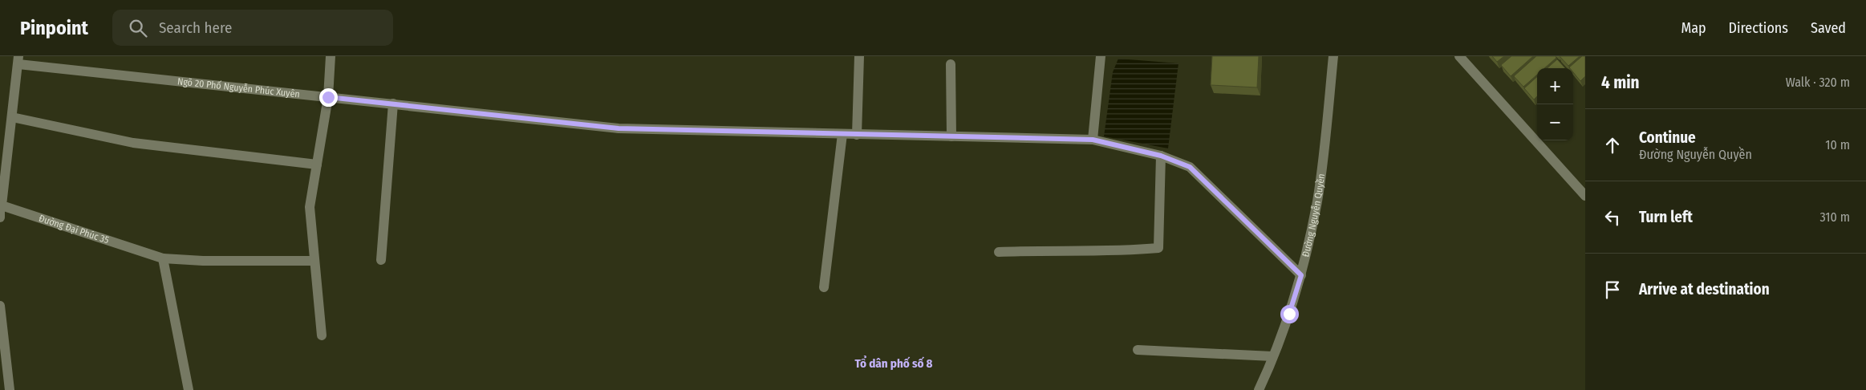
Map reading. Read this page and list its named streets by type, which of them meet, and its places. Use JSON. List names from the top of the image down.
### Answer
{
  "streets": {
    "street": ["Ngõ 20 Phố Nguyễn Phúc Xuyên", "Đường Nguyễn Quyền", "Đường Đại Phúc 35"]
  },
  "crossings": [
    ["Ngõ 20 Phố Nguyễn Phúc Xuyên", "Đường Nguyễn Quyền"]
  ],
  "districts": ["Tổ dân phố số 8"],
  "page": {
    "header": "Pinpoint",
    "search": "Search here",
    "nav": ["Map", "Directions", "Saved"],
    "heading": ["4 min", "Walk · 320 m"],
    "map_buttons": ["+", "−"],
    "list": [
      ["Continue", "Đường Nguyễn Quyền", "10 m"],
      ["Turn left", "310 m"],
      "Arrive at destination"
    ]
  }
}
